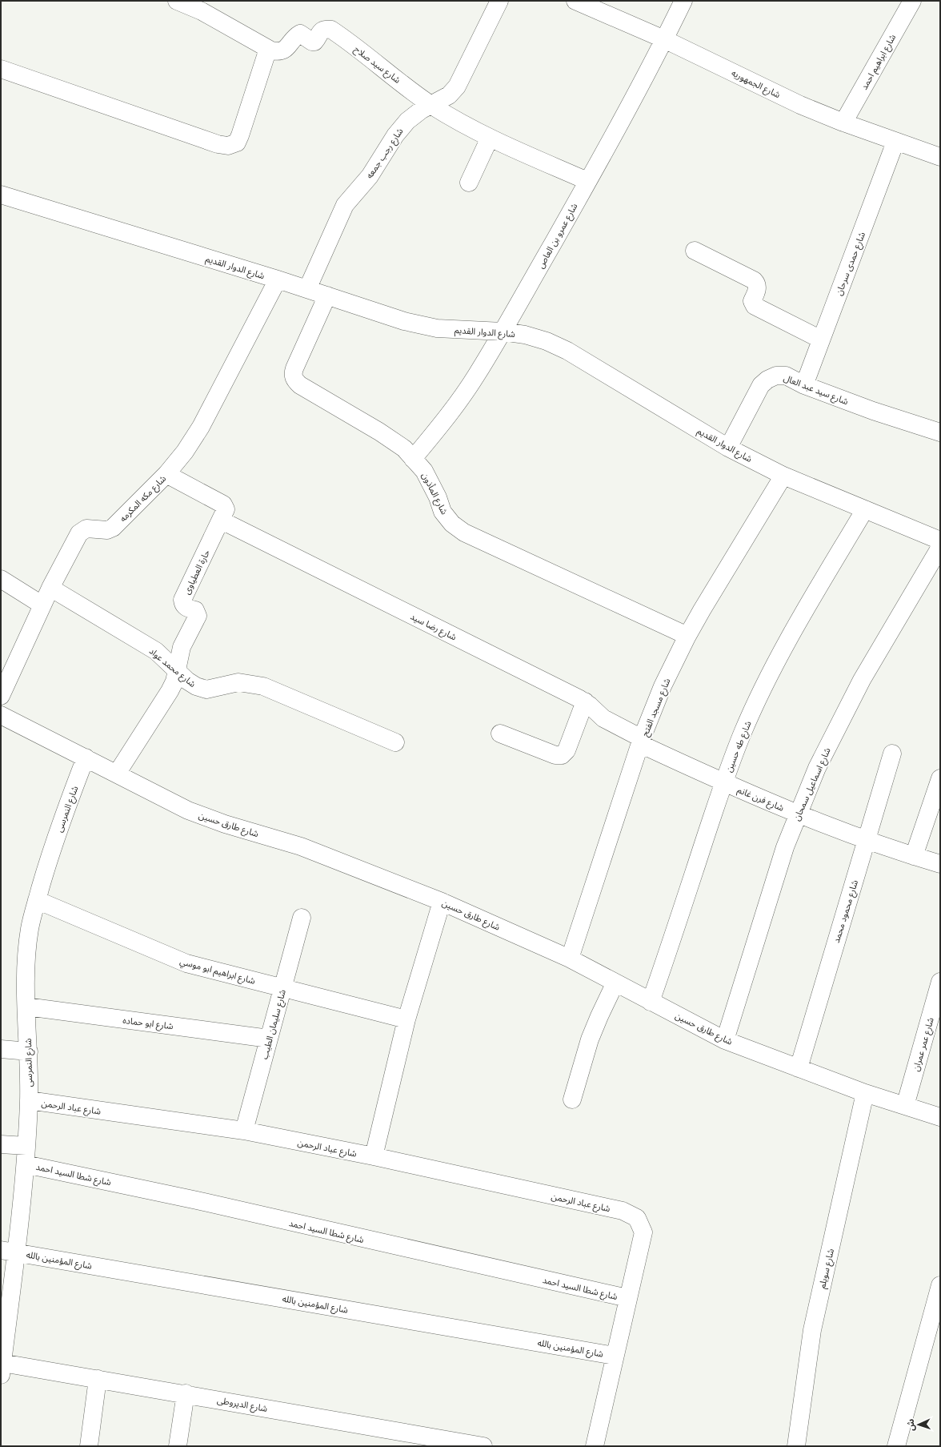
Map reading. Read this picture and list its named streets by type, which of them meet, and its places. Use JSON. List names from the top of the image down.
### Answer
{
  "streets": {
    "street": [
      "شارع ابراهيم احمد",
      "شارع سيد صلاح",
      "شارع الجمهوريه",
      "شارع رجب جمعه",
      "شارع عمرو بن العاص",
      "شارع حمدى سرحان",
      "شارع الدوار القديم",
      "شارع سيد عبد العال",
      "شارع المأذون",
      "شارع مكه المكرمه",
      "حارة العطياوى",
      "شارع رضا سيد",
      "شارع محمد عواد",
      "شارع مسجد الفتح",
      "شارع طه حسين",
      "شارع اسماعيل سمحان",
      "شارع فرن غانم",
      "شارع النمرسى",
      "شارع طارق حسين",
      "شارع محمود محمد",
      "شارع ابراهيم ابو موسي",
      "شارع ابو حماده",
      "شارع سليمان الطيب",
      "شارع عمر عمران",
      "شارع عباد الرحمن",
      "شارع شطا السيد احمد",
      "شارع المؤمنين بالله",
      "شارع سويلم",
      "شارع الديروطى"
    ]
  },
  "crossings": [
    ["شارع ابراهيم احمد", "شارع الجمهوريه"],
    ["شارع سيد صلاح", "شارع رجب جمعه"],
    ["شارع سيد صلاح", "شارع عمرو بن العاص"],
    ["شارع الجمهوريه", "شارع عمرو بن العاص"],
    ["شارع الجمهوريه", "شارع حمدى سرحان"],
    ["شارع رجب جمعه", "شارع الدوار القديم"],
    ["شارع عمرو بن العاص", "شارع الدوار القديم"],
    ["شارع عمرو بن العاص", "شارع المأذون"],
    ["شارع حمدى سرحان", "شارع سيد عبد العال"],
    ["شارع الدوار القديم", "شارع سيد عبد العال"],
    ["شارع الدوار القديم", "شارع المأذون"],
    ["شارع الدوار القديم", "شارع مكه المكرمه"],
    ["شارع الدوار القديم", "شارع مسجد الفتح"],
    ["شارع الدوار القديم", "شارع طه حسين"],
    ["شارع المأذون", "شارع مسجد الفتح"],
    ["شارع مكه المكرمه", "حارة العطياوى"],
    ["شارع مكه المكرمه", "شارع محمد عواد"],
    ["حارة العطياوى", "شارع رضا سيد"],
    ["حارة العطياوى", "شارع محمد عواد"],
    ["حارة العطياوى", "شارع طارق حسين"],
    ["شارع رضا سيد", "شارع مسجد الفتح"],
    ["شارع رضا سيد", "شارع فرن غانم"],
    ["شارع مسجد الفتح", "شارع فرن غانم"],
    ["شارع مسجد الفتح", "شارع طارق حسين"],
    ["شارع طه حسين", "شارع فرن غانم"],
    ["شارع طه حسين", "شارع طارق حسين"],
    ["شارع اسماعيل سمحان", "شارع فرن غانم"],
    ["شارع اسماعيل سمحان", "شارع طارق حسين"],
    ["شارع فرن غانم", "شارع محمود محمد"],
    ["شارع النمرسى", "شارع طارق حسين"],
    ["شارع النمرسى", "شارع ابراهيم ابو موسي"],
    ["شارع النمرسى", "شارع ابو حماده"],
    ["شارع النمرسى", "شارع عباد الرحمن"],
    ["شارع النمرسى", "شارع شطا السيد احمد"],
    ["شارع النمرسى", "شارع المؤمنين بالله"],
    ["شارع النمرسى", "شارع الديروطى"],
    ["شارع طارق حسين", "شارع محمود محمد"],
    ["شارع طارق حسين", "شارع عمر عمران"],
    ["شارع طارق حسين", "شارع سويلم"],
    ["شارع ابراهيم ابو موسي", "شارع سليمان الطيب"],
    ["شارع ابو حماده", "شارع سليمان الطيب"],
    ["شارع سليمان الطيب", "شارع عباد الرحمن"],
    ["شارع عباد الرحمن", "شارع شطا السيد احمد"],
    ["شارع عباد الرحمن", "شارع المؤمنين بالله"]
  ],
  "north": "left"
}
